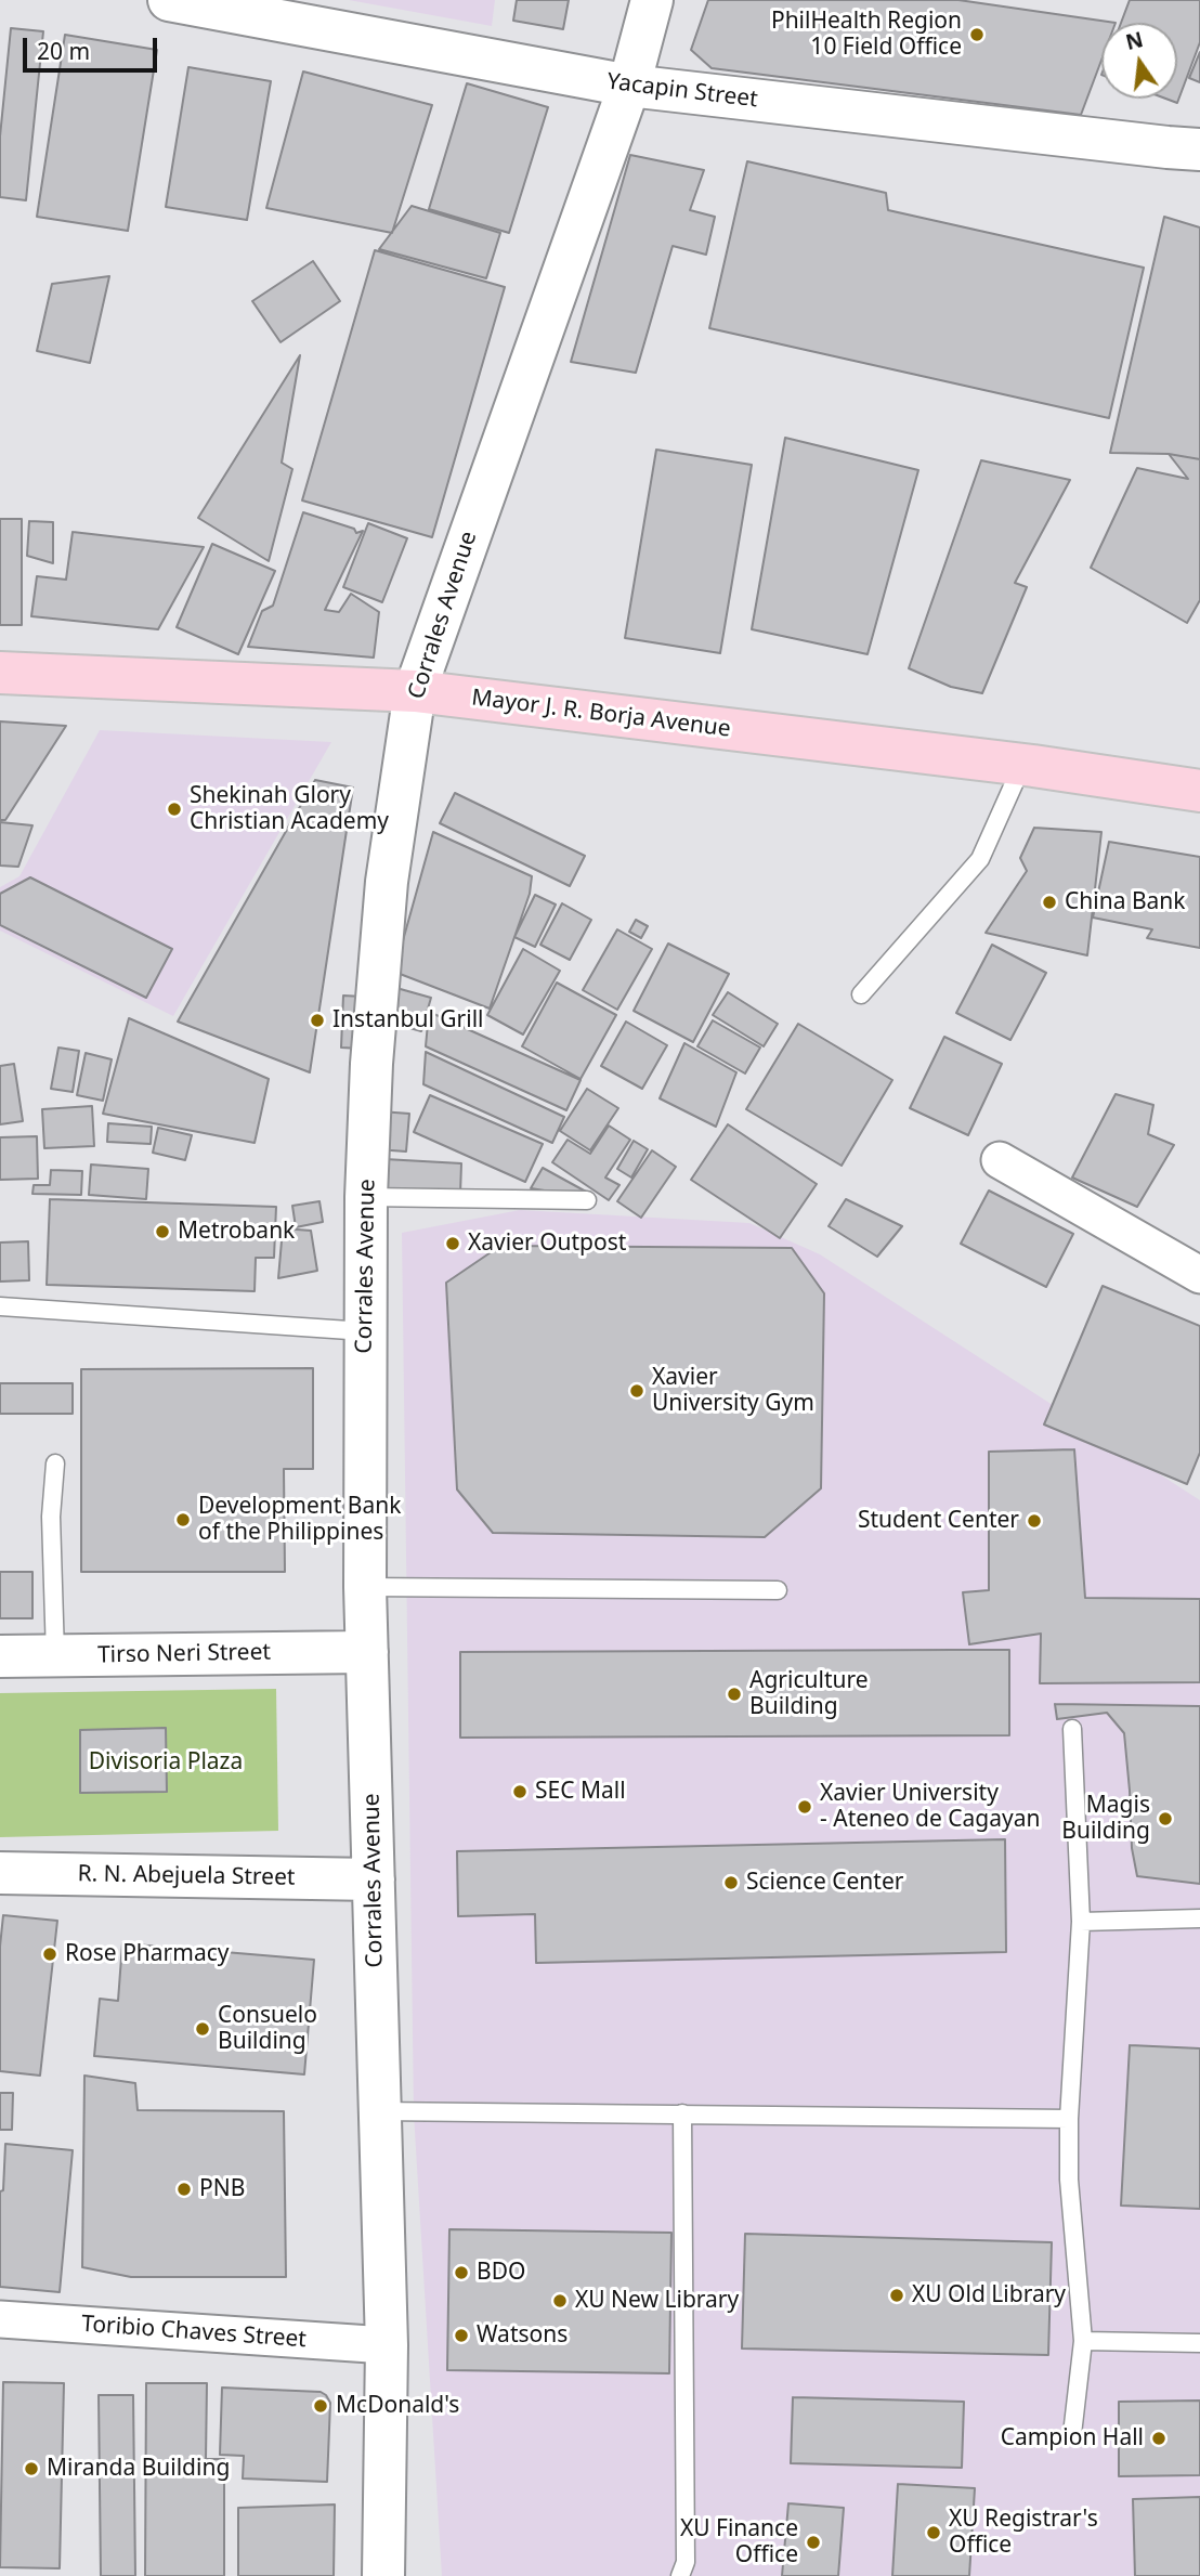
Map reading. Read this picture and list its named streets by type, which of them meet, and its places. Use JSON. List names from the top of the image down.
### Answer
{
  "streets": {
    "main road": ["Mayor J. R. Borja Avenue"],
    "street": [
      "Yacapin Street",
      "Corrales Avenue",
      "Tirso Neri Street",
      "R. N. Abejuela Street",
      "Toribio Chaves Street"
    ]
  },
  "crossings": [
    ["Yacapin Street", "Corrales Avenue"],
    ["Corrales Avenue", "Mayor J. R. Borja Avenue"],
    ["Corrales Avenue", "Tirso Neri Street"],
    ["Corrales Avenue", "R. N. Abejuela Street"],
    ["Corrales Avenue", "Toribio Chaves Street"]
  ],
  "parks": ["Divisoria Plaza"],
  "places": [
    "PhilHealth Region 10 Field Office",
    "Shekinah Glory Christian Academy",
    "China Bank",
    "Instanbul Grill",
    "Metrobank",
    "Xavier Outpost",
    "Xavier University Gym",
    "Development Bank of the Philippines",
    "Student Center",
    "Agriculture Building",
    "SEC Mall",
    "Xavier University - Ateneo de Cagayan",
    "Magis Building",
    "Science Center",
    "Rose Pharmacy",
    "Consuelo Building",
    "PNB",
    "BDO",
    "XU Old Library",
    "XU New Library",
    "Watsons",
    "McDonald's",
    "Campion Hall",
    "Miranda Building",
    "XU Registrar's Office",
    "XU Finance Office"
  ],
  "scale_bar": "20 m",
  "north": "top"
}
